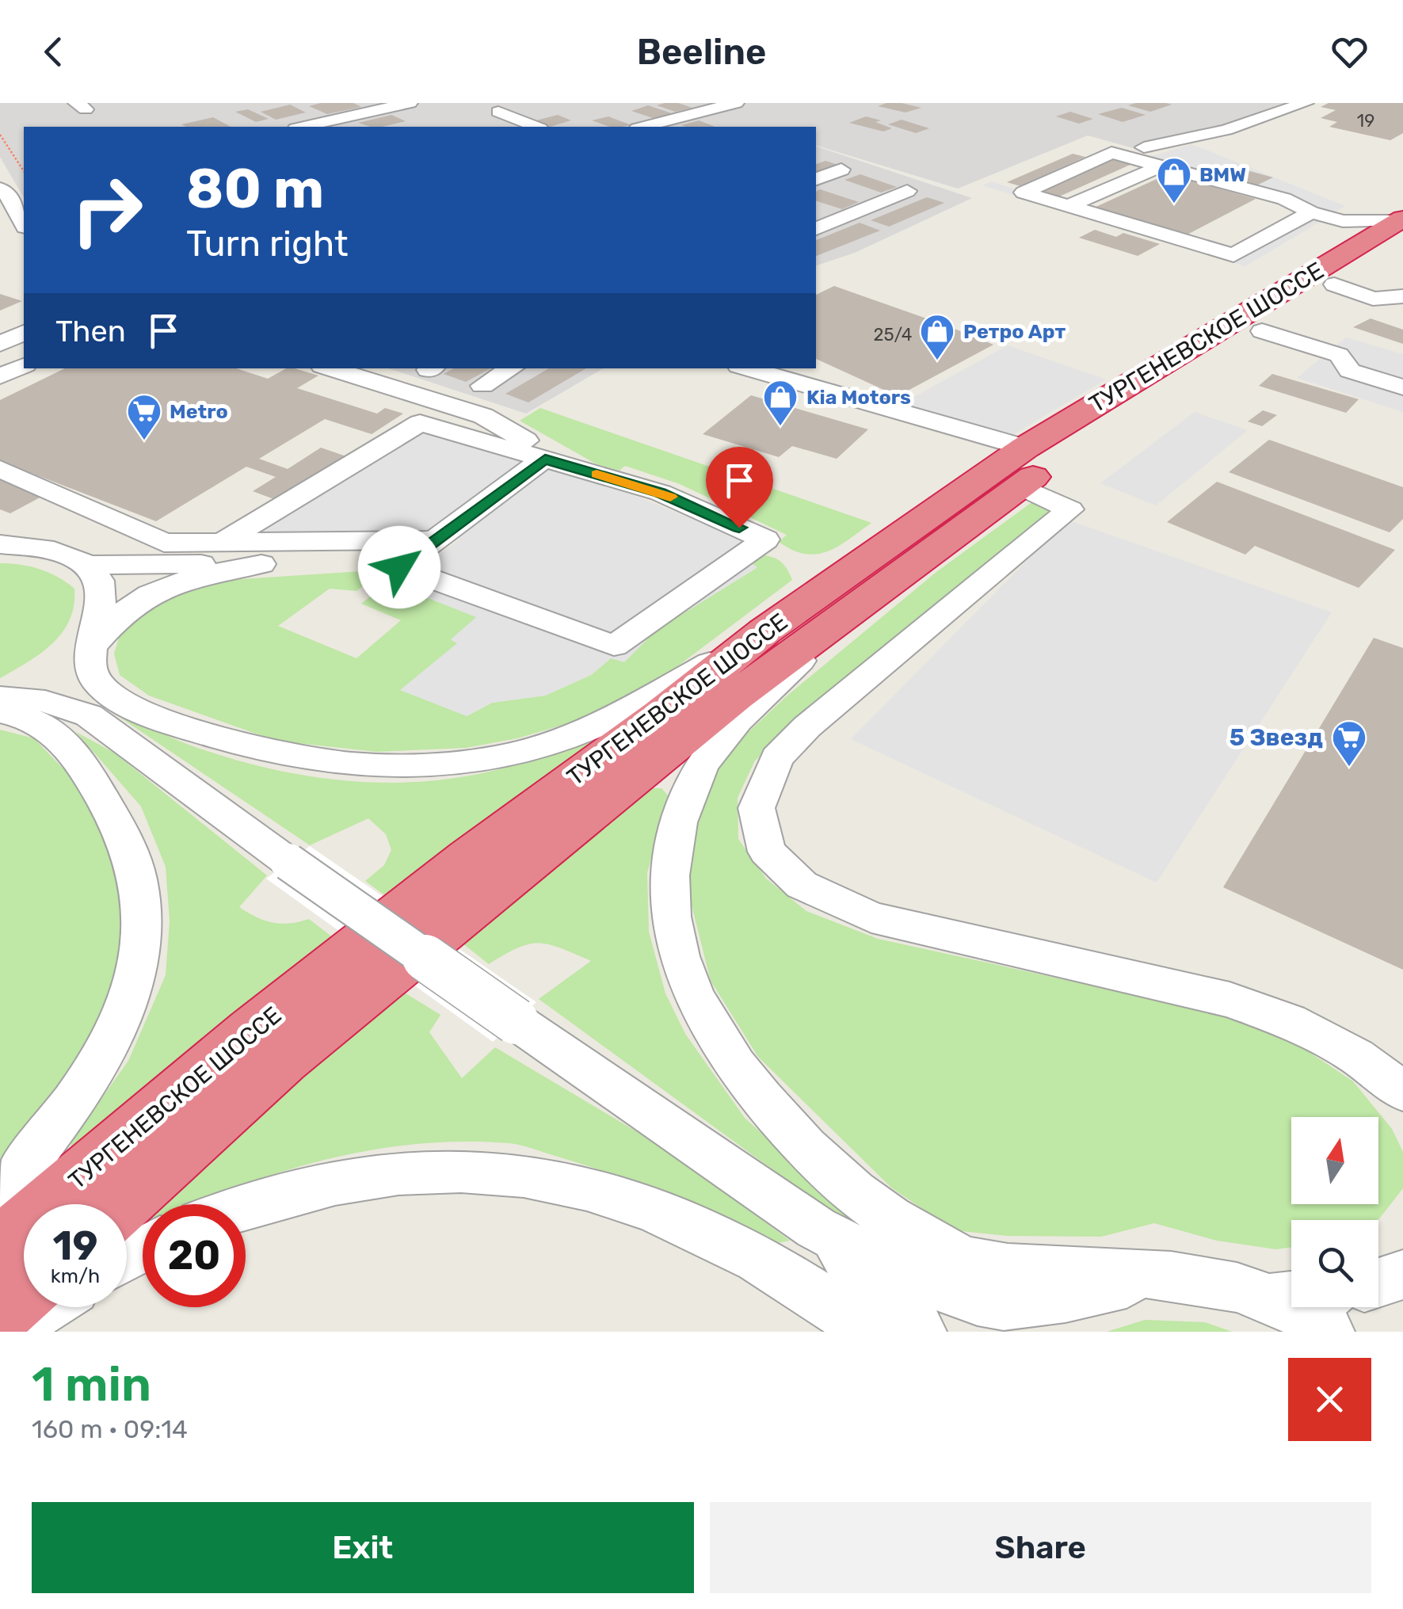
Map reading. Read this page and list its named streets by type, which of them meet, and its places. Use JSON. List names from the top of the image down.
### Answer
{
  "streets": {
    "highway": ["ТУРГЕНЕВСКОЕ ШОССЕ"]
  },
  "places": {
    "shop": ["BMW", "Ретро Арт", "Kia Motors"],
    "supermarket": ["Metro", "5 Звезд"]
  },
  "house_numbers": ["19", "25/4"],
  "north": "top",
  "page": {
    "header": "Beeline",
    "turn": ["80 m", "Turn right"],
    "then": "Then",
    "speed": "19 km/h",
    "limit": "20",
    "heading": ["1 min", "160 m · 09:14"],
    "buttons": ["Exit", "Share"]
  }
}
